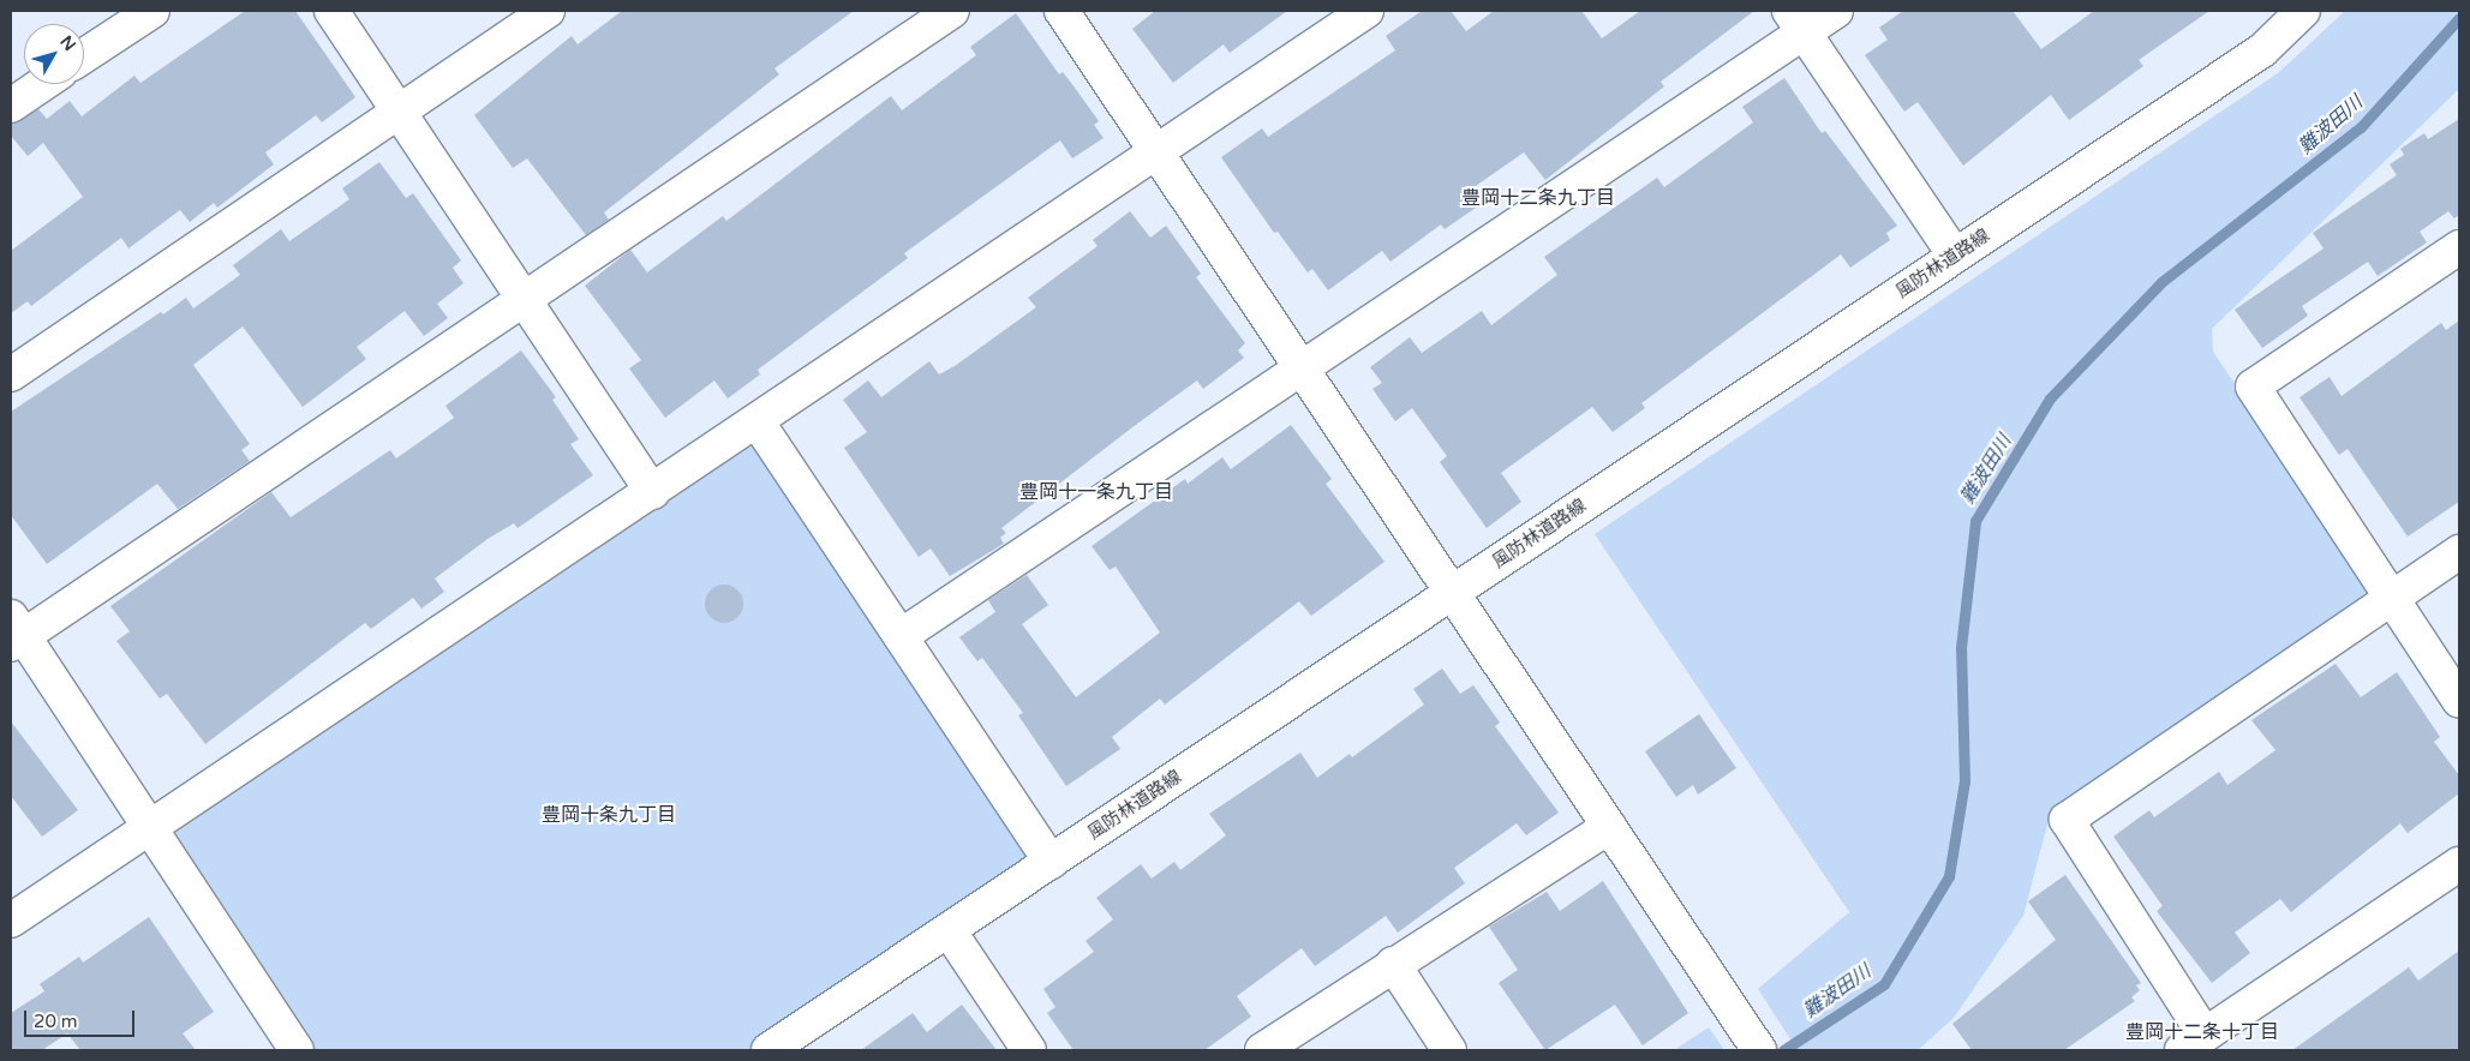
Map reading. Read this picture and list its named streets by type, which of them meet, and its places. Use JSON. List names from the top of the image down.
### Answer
{
  "streets": {
    "street": ["風防林道路線"]
  },
  "districts": [
    "豊岡十二条九丁目",
    "豊岡十一条九丁目",
    "豊岡十条九丁目",
    "豊岡十二条十丁目"
  ],
  "water": ["難波田川"],
  "scale_bar": "20 m",
  "north": "top right"
}
